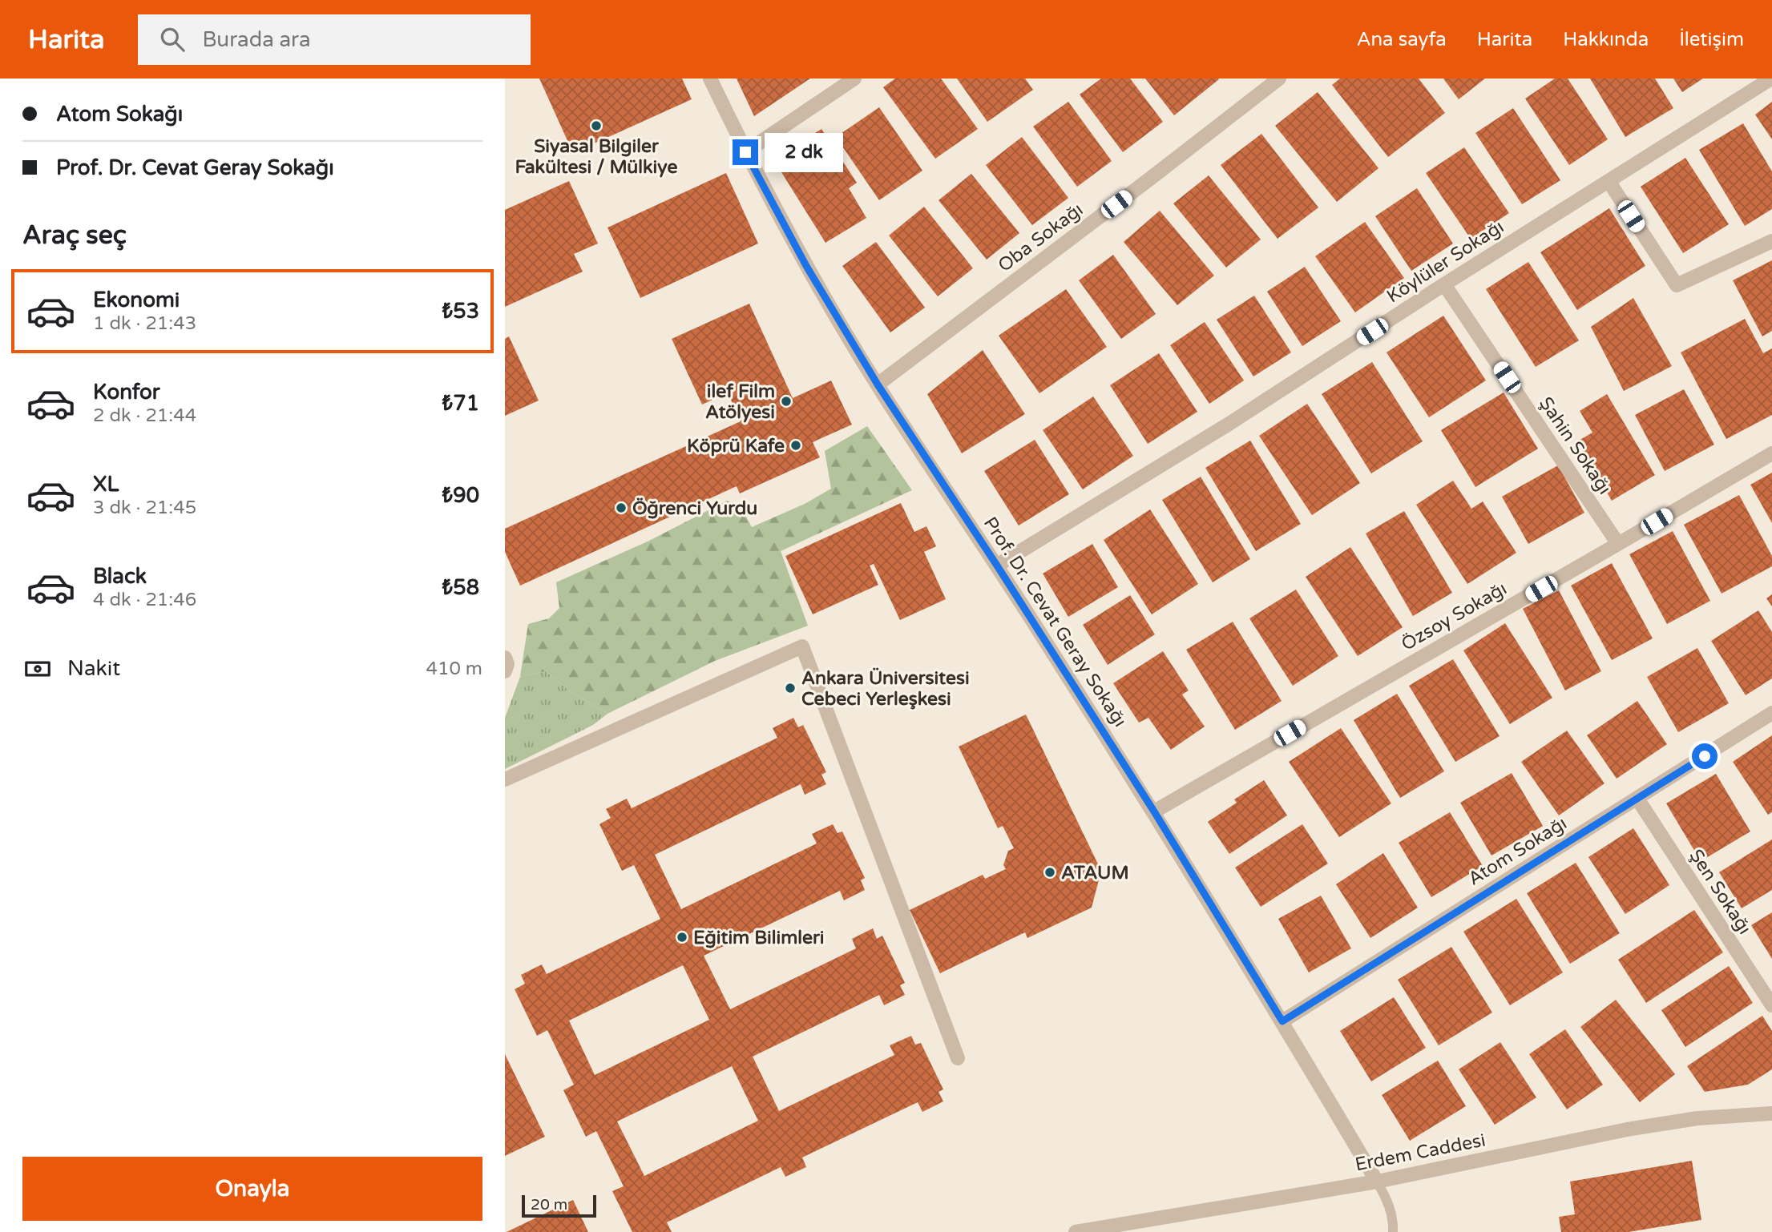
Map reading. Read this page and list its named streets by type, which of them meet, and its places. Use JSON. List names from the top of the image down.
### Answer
{
  "streets": {
    "street": [
      "Oba Sokağı",
      "Köylüler Sokağı",
      "Şahin Sokağı",
      "Özsoy Sokağı",
      "Prof. Dr. Cevat Geray Sokağı",
      "Atom Sokağı",
      "Şen Sokağı",
      "Erdem Caddesi"
    ]
  },
  "crossings": [
    ["Oba Sokağı", "Prof. Dr. Cevat Geray Sokağı"],
    ["Köylüler Sokağı", "Şahin Sokağı"],
    ["Köylüler Sokağı", "Prof. Dr. Cevat Geray Sokağı"],
    ["Şahin Sokağı", "Özsoy Sokağı"],
    ["Özsoy Sokağı", "Prof. Dr. Cevat Geray Sokağı"],
    ["Prof. Dr. Cevat Geray Sokağı", "Atom Sokağı"],
    ["Prof. Dr. Cevat Geray Sokağı", "Erdem Caddesi"],
    ["Atom Sokağı", "Şen Sokağı"]
  ],
  "places": [
    "Siyasal Bilgiler Fakültesi / Mülkiye",
    "ilef Film Atölyesi",
    "Köprü Kafe",
    "Öğrenci Yurdu",
    "Ankara Üniversitesi Cebeci Yerleşkesi",
    "ATAUM",
    "Eğitim Bilimleri"
  ],
  "scale_bar": "20 m",
  "page": {
    "header": "Harita",
    "search": "Burada ara",
    "nav": [
      "Ana sayfa",
      "Harita",
      "Hakkında",
      "İletişim"
    ],
    "banner": ["Atom Sokağı", "Prof. Dr. Cevat Geray Sokağı"],
    "bubble": "2 dk",
    "heading": "Araç seç",
    "list": [
      {
        "name": "Ekonomi",
        "note": "1 dk · 21:43",
        "value": "₺53"
      },
      {
        "name": "Konfor",
        "note": "2 dk · 21:44",
        "value": "₺71"
      },
      {
        "name": "XL",
        "note": "3 dk · 21:45",
        "value": "₺90"
      },
      {
        "name": "Black",
        "note": "4 dk · 21:46",
        "value": "₺58"
      }
    ],
    "pay": ["Nakit", "410 m"],
    "buttons": "Onayla",
    "scale": "20 m"
  }
}
